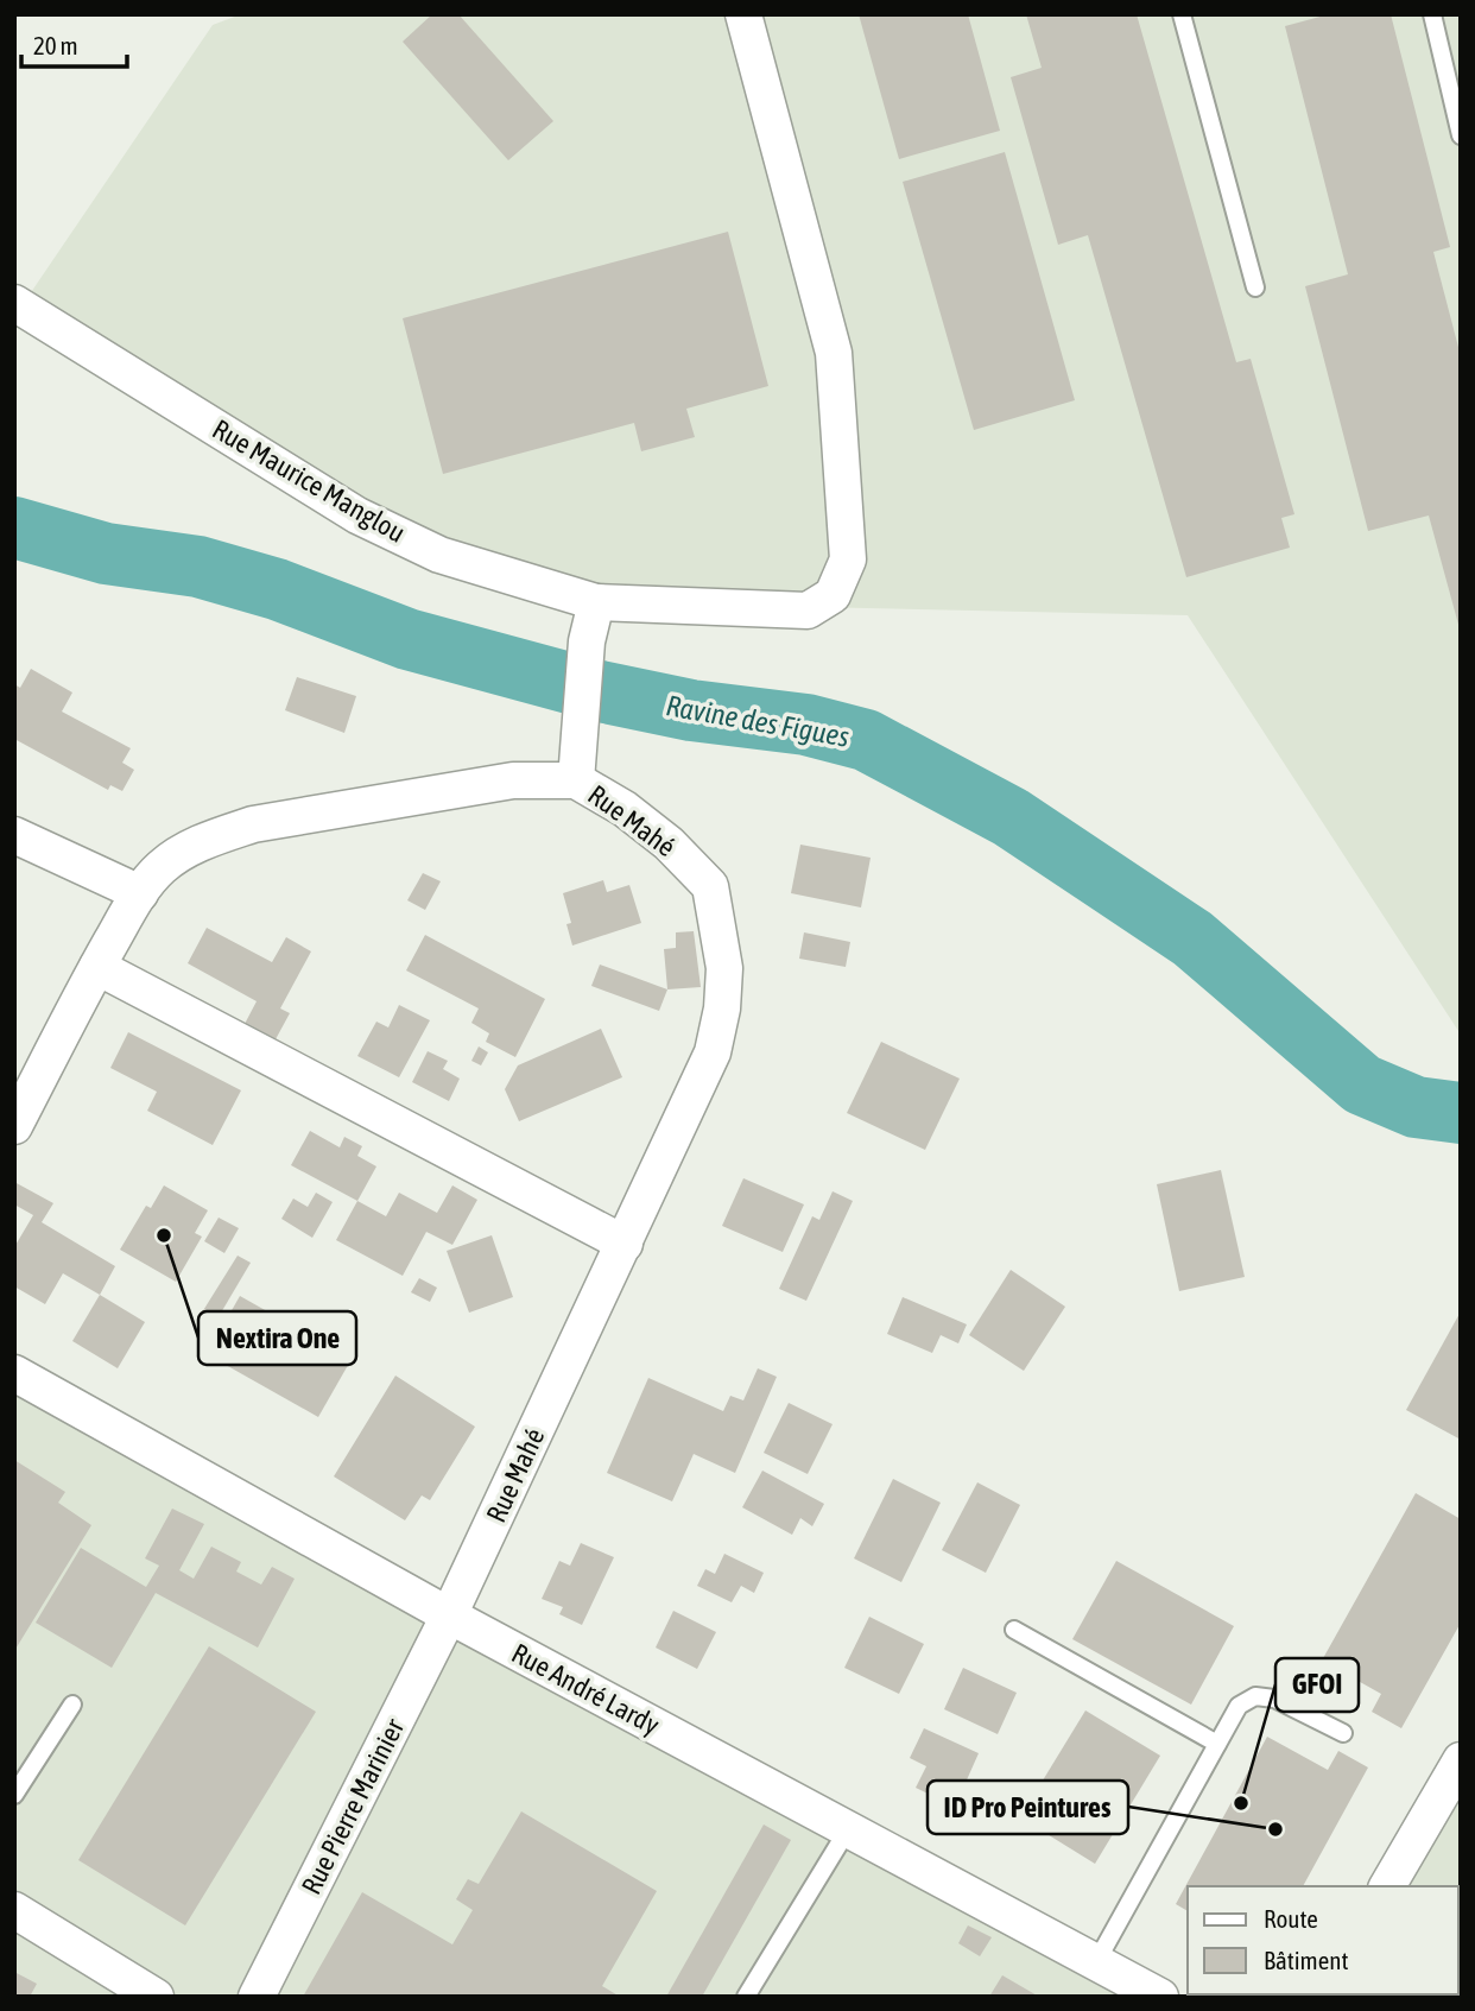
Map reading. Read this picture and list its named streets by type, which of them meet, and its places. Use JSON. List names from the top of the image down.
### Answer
{
  "streets": {
    "street": [
      "Rue Maurice Manglou",
      "Rue Mahé",
      "Rue André Lardy",
      "Rue Pierre Marinier"
    ]
  },
  "crossings": [
    ["Rue Mahé", "Rue André Lardy"],
    ["Rue Mahé", "Rue Pierre Marinier"],
    ["Rue André Lardy", "Rue Pierre Marinier"]
  ],
  "water": ["Ravine des Figues"],
  "places": ["Nextira One", "GFOI", "ID Pro Peintures"],
  "legend": ["Route", "Bâtiment"],
  "scale_bar": "20 m"
}
